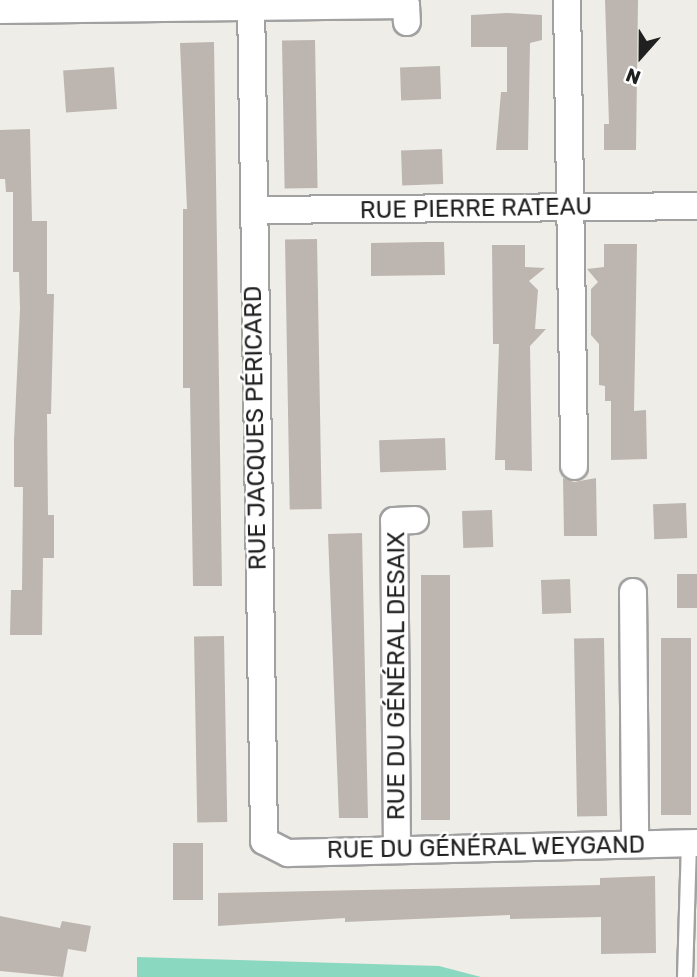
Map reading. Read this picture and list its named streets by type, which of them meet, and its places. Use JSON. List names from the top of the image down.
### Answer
{
  "streets": {
    "street": [
      "RUE PIERRE RATEAU",
      "RUE JACQUES PÉRICARD",
      "RUE DU GÉNÉRAL DESAIX",
      "RUE DU GÉNÉRAL WEYGAND"
    ]
  },
  "crossings": [
    ["RUE PIERRE RATEAU", "RUE JACQUES PÉRICARD"],
    ["RUE JACQUES PÉRICARD", "RUE DU GÉNÉRAL WEYGAND"],
    ["RUE DU GÉNÉRAL DESAIX", "RUE DU GÉNÉRAL WEYGAND"]
  ],
  "north": "bottom"
}
